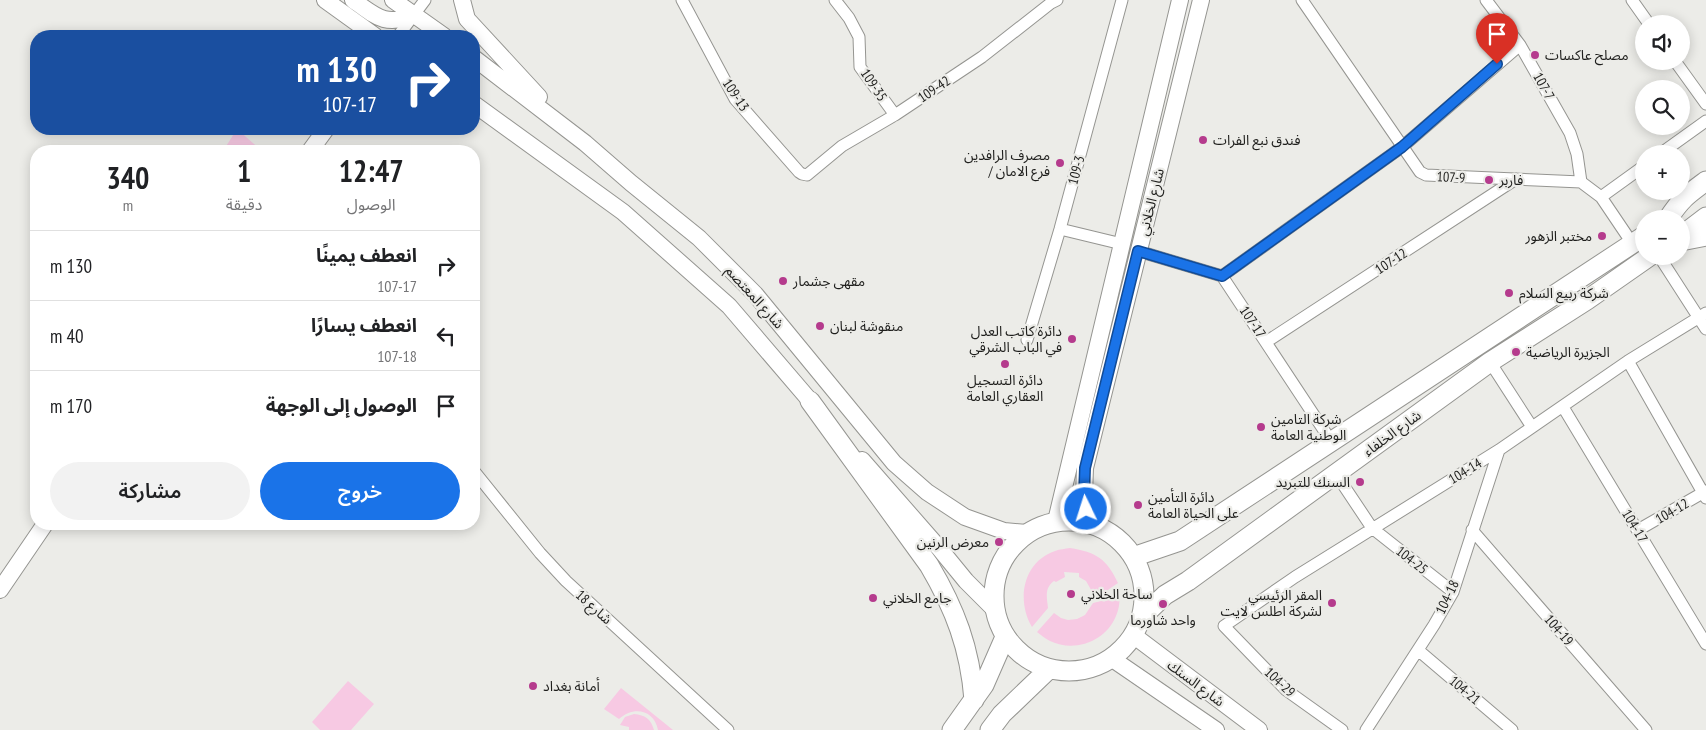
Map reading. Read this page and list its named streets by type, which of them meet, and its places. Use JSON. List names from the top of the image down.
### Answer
{
  "streets": {
    "main road": [
      "شارع الخلاني",
      "شارع المعتصم",
      "شارع الخلفاء",
      "شارع السنك"
    ],
    "street": [
      "109-35",
      "107-7",
      "109-42",
      "109-13",
      "109-3",
      "107-9",
      "107-12",
      "107-17",
      "104-14",
      "104-12",
      "104-17",
      "104-25",
      "104-18",
      "شارع 18",
      "104-19",
      "104-29",
      "104-21"
    ]
  },
  "crossings": [
    ["109-35", "109-42"],
    ["107-7", "107-9"],
    ["109-42", "109-13"],
    ["107-9", "107-12"],
    ["شارع الخلاني", "شارع المعتصم"],
    ["شارع الخلاني", "شارع الخلفاء"],
    ["شارع الخلاني", "شارع السنك"],
    ["107-12", "107-17"],
    ["شارع المعتصم", "شارع الخلفاء"],
    ["شارع المعتصم", "شارع السنك"],
    ["107-17", "شارع الخلفاء"],
    ["شارع الخلفاء", "104-25"],
    ["شارع الخلفاء", "شارع السنك"],
    ["104-14", "104-17"],
    ["104-14", "104-25"],
    ["104-14", "104-18"],
    ["104-14", "104-29"],
    ["104-12", "104-17"],
    ["104-25", "104-18"],
    ["104-18", "104-19"],
    ["104-18", "104-21"]
  ],
  "places": [
    "مصلح عاكسات",
    "فندق نبع الفرات",
    "مصرف الرافدين / فرع الامان",
    "فاربر",
    "مختبر الزهور",
    "مقهى جشمار",
    "شركة ربيع السلام",
    "منقوشة لبنان",
    "دائرة كاتب العدل في الباب الشرقي",
    "الجزيرة الرياضية",
    "دائرة التسجيل العقاري العامة",
    "شركة التامين الوطنية العامة",
    "السنك للتبريد",
    "دائرة التأمين على الحياة العامة",
    "معرض الرنين",
    "ساحة الخلاني",
    "جامع الخلاني",
    "المقر الرئيسي لشركة اطلس لايت",
    "واحد شاورما",
    "أمانة بغداد"
  ],
  "page": {
    "map_buttons": ["+", "−"],
    "turn": ["130 m", "107-17"],
    "eta": [
      "12:47",
      "الوصول",
      "1",
      "دقيقة",
      "340",
      "m"
    ],
    "list": [
      {
        "name": "انعطف يمينًا",
        "note": "107-17",
        "value": "130 m"
      },
      {
        "name": "انعطف يسارًا",
        "note": "107-18",
        "value": "40 m"
      },
      {
        "name": "الوصول إلى الوجهة",
        "value": "170 m"
      }
    ],
    "buttons": ["خروج", "مشاركة"]
  }
}
